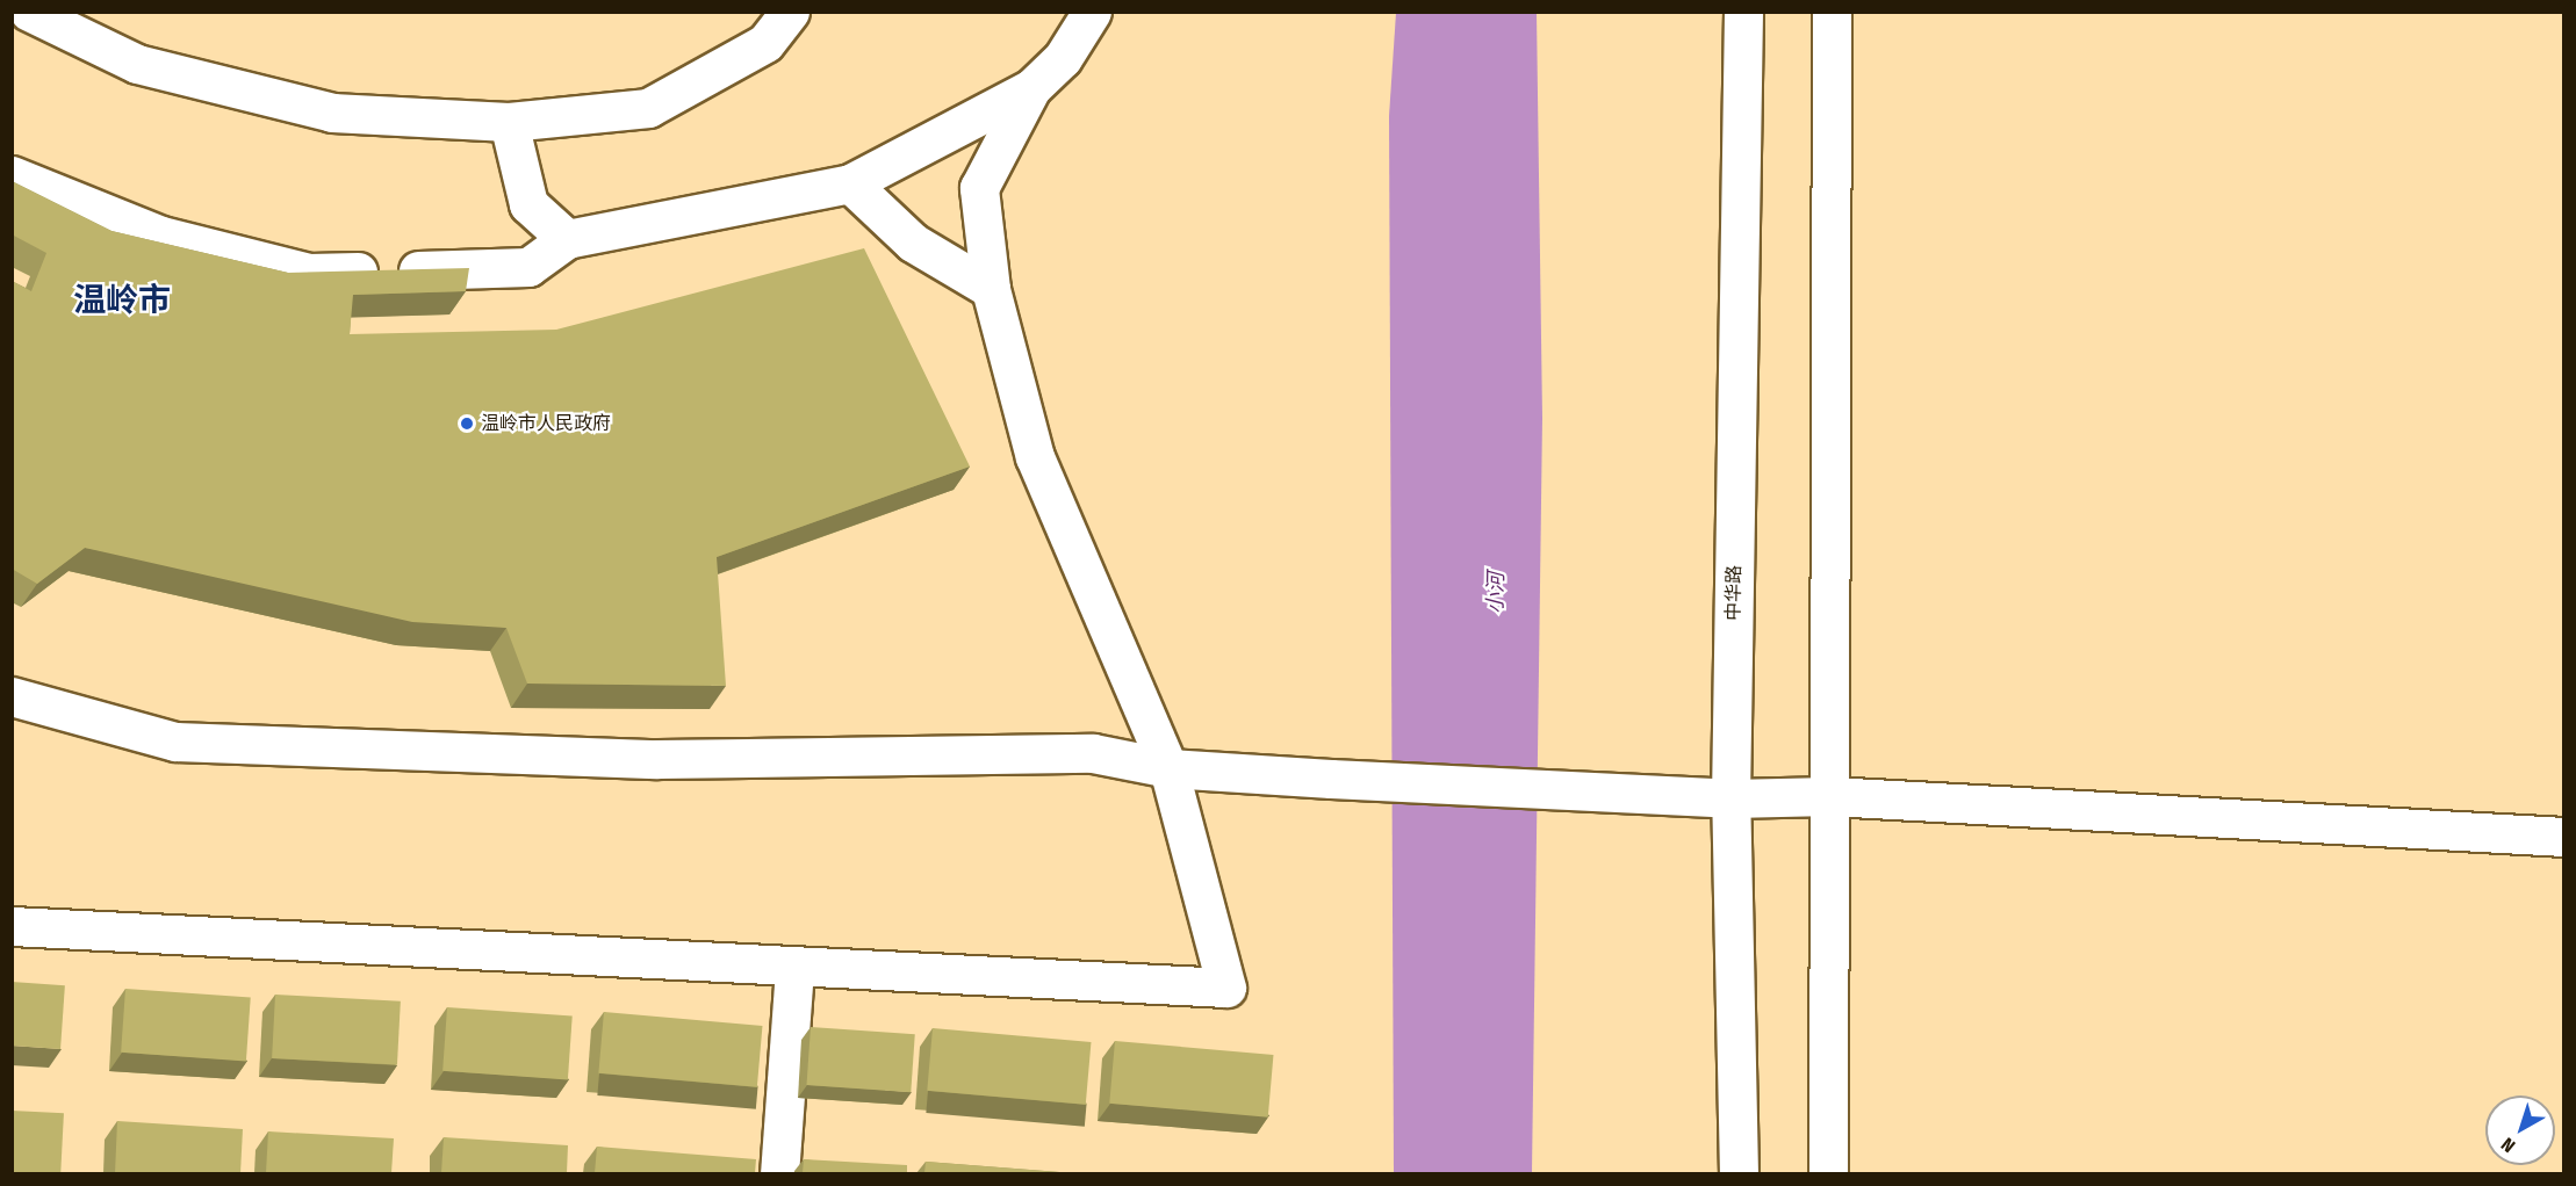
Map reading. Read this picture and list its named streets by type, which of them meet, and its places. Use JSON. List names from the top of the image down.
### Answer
{
  "streets": {
    "street": ["中华路"]
  },
  "districts": ["温岭市"],
  "water": ["小河"],
  "places": ["温岭市人民政府"],
  "north": "bottom left"
}
